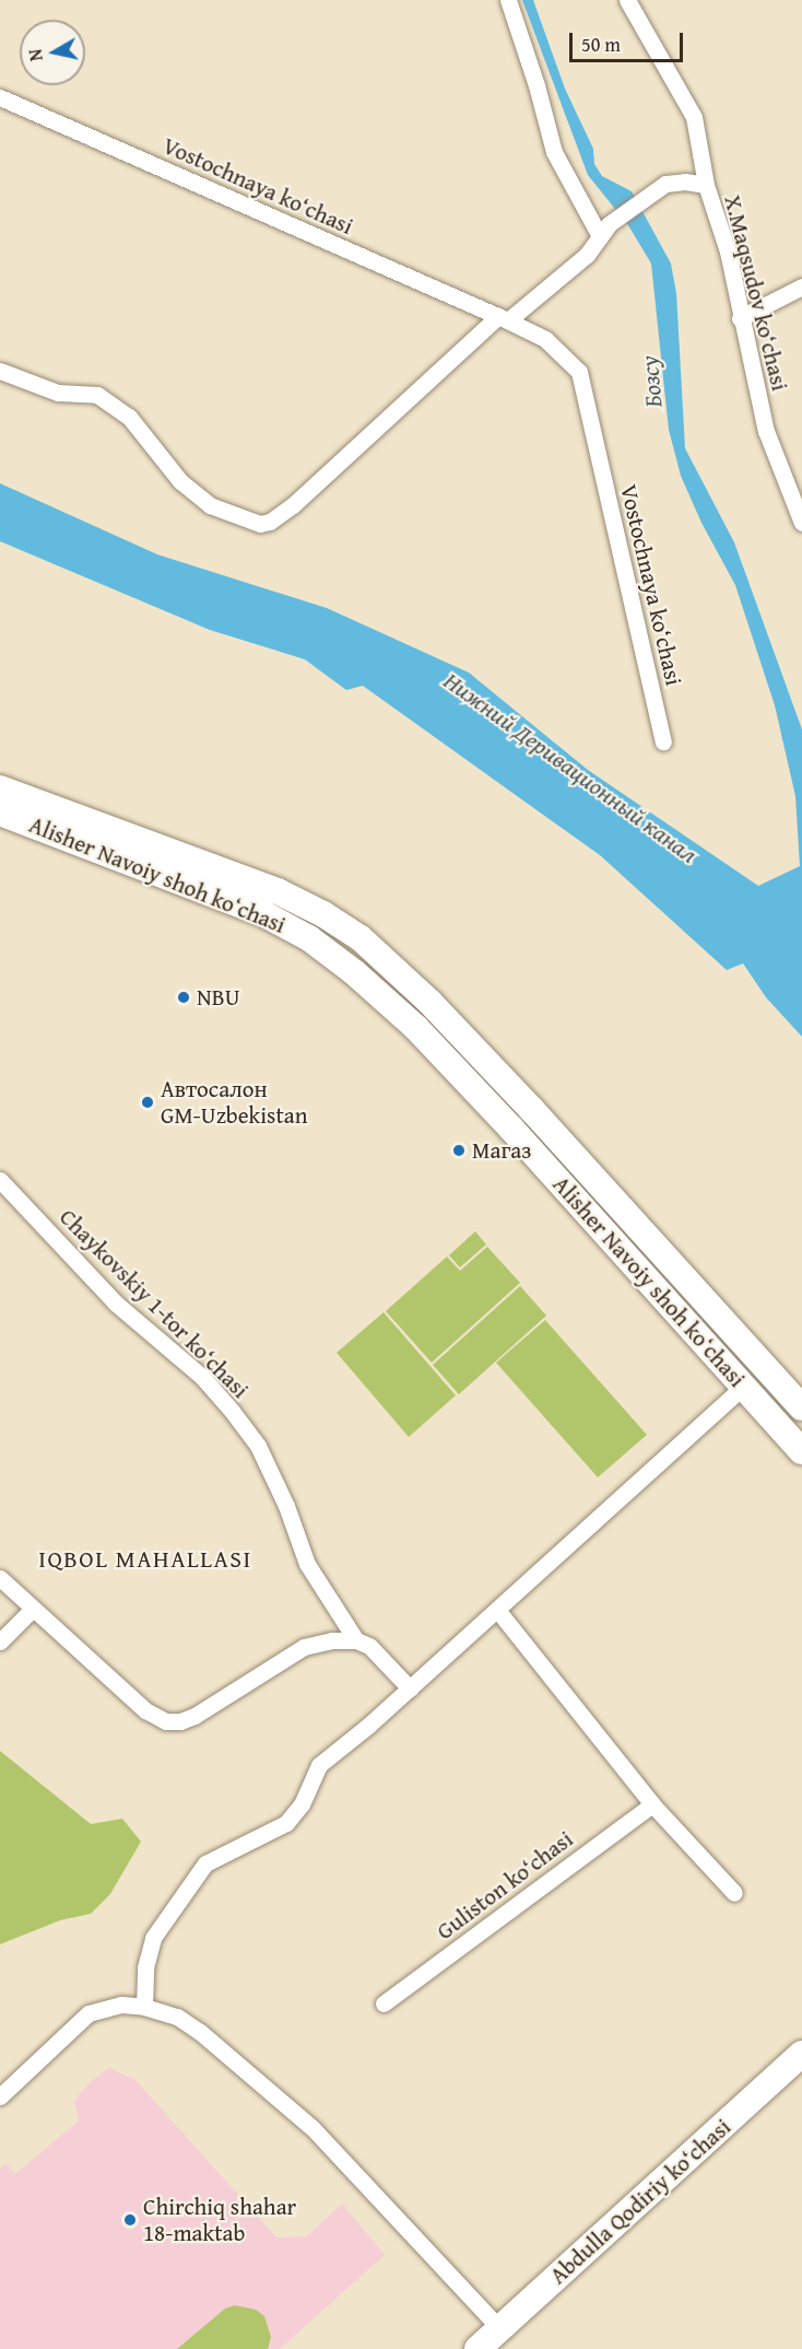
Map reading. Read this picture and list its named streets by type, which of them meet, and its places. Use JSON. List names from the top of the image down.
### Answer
{
  "streets": {
    "main road": ["Alisher Navoiy shoh koʻchasi", "Abdulla Qodiriy ko‘chasi"],
    "street": [
      "Vostochnaya ko‘chasi",
      "X.Maqsudov ko‘chasi",
      "Chaykovskiy 1-tor ko‘chasi",
      "Guliston ko‘chasi"
    ]
  },
  "districts": ["IQBOL MAHALLASI"],
  "water": ["Бозсу", "Нижний Деривационный канал"],
  "places": [
    "NBU",
    "Автосалон GM-Uzbekistan",
    "Магаз",
    "Chirchiq shahar 18-maktab"
  ],
  "scale_bar": "50 m",
  "north": "left"
}
